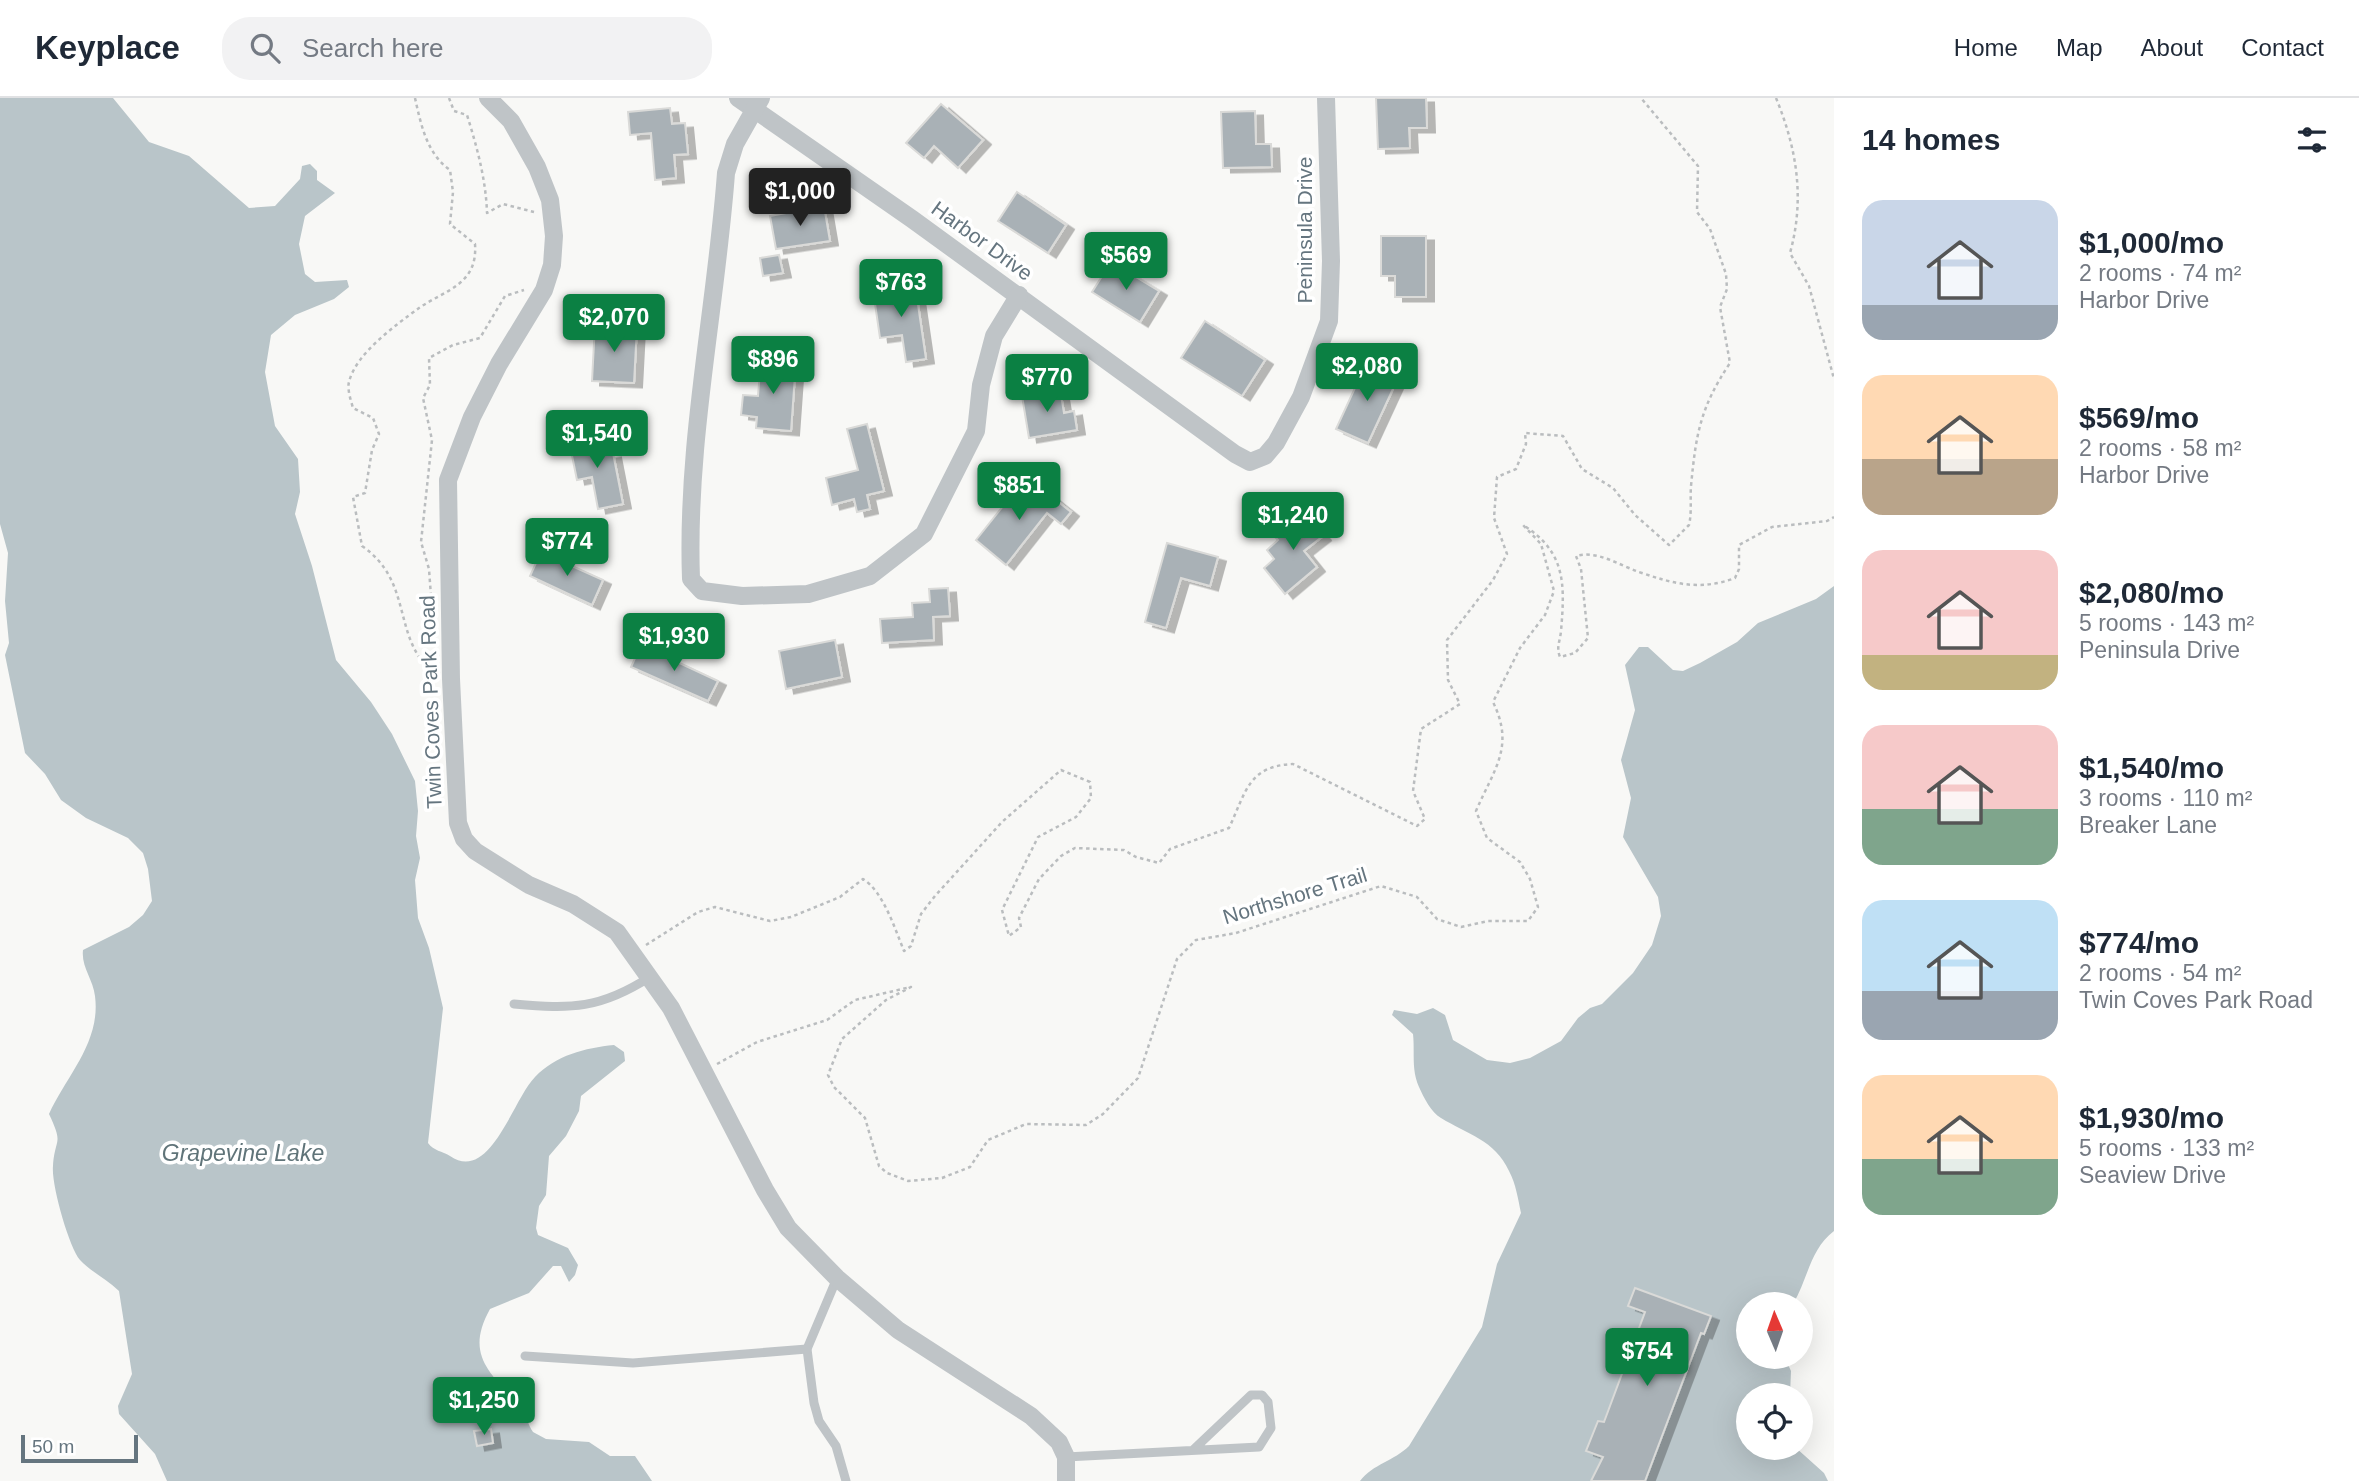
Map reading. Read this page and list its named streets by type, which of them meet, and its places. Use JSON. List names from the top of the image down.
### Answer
{
  "streets": {
    "street": ["Peninsula Drive", "Harbor Drive", "Twin Coves Park Road"],
    "path": ["Northshore Trail"]
  },
  "crossings": [
    ["Peninsula Drive", "Harbor Drive"],
    ["Twin Coves Park Road", "Northshore Trail"]
  ],
  "water": ["Grapevine Lake"],
  "scale_bar": "50 m",
  "north": "top",
  "page": {
    "header": "Keyplace",
    "search": "Search here",
    "nav": [
      "Home",
      "Map",
      "About",
      "Contact"
    ],
    "heading": "14 homes",
    "price": [
      "$1,000",
      "$569",
      "$763",
      "$2,070",
      "$896",
      "$2,080",
      "$770",
      "$1,540",
      "$851",
      "$1,240",
      "$774",
      "$1,930",
      "$754",
      "$1,250"
    ],
    "list": [
      {
        "name": "$1,000/mo",
        "note": "2 rooms · 74 m² · Harbor Drive"
      },
      {
        "name": "$569/mo",
        "note": "2 rooms · 58 m² · Harbor Drive"
      },
      {
        "name": "$2,080/mo",
        "note": "5 rooms · 143 m² · Peninsula Drive"
      },
      {
        "name": "$1,540/mo",
        "note": "3 rooms · 110 m² · Breaker Lane"
      },
      {
        "name": "$774/mo",
        "note": "2 rooms · 54 m² · Twin Coves Park Road"
      },
      {
        "name": "$1,930/mo",
        "note": "5 rooms · 133 m² · Seaview Drive"
      }
    ],
    "scale": "50 m"
  }
}
